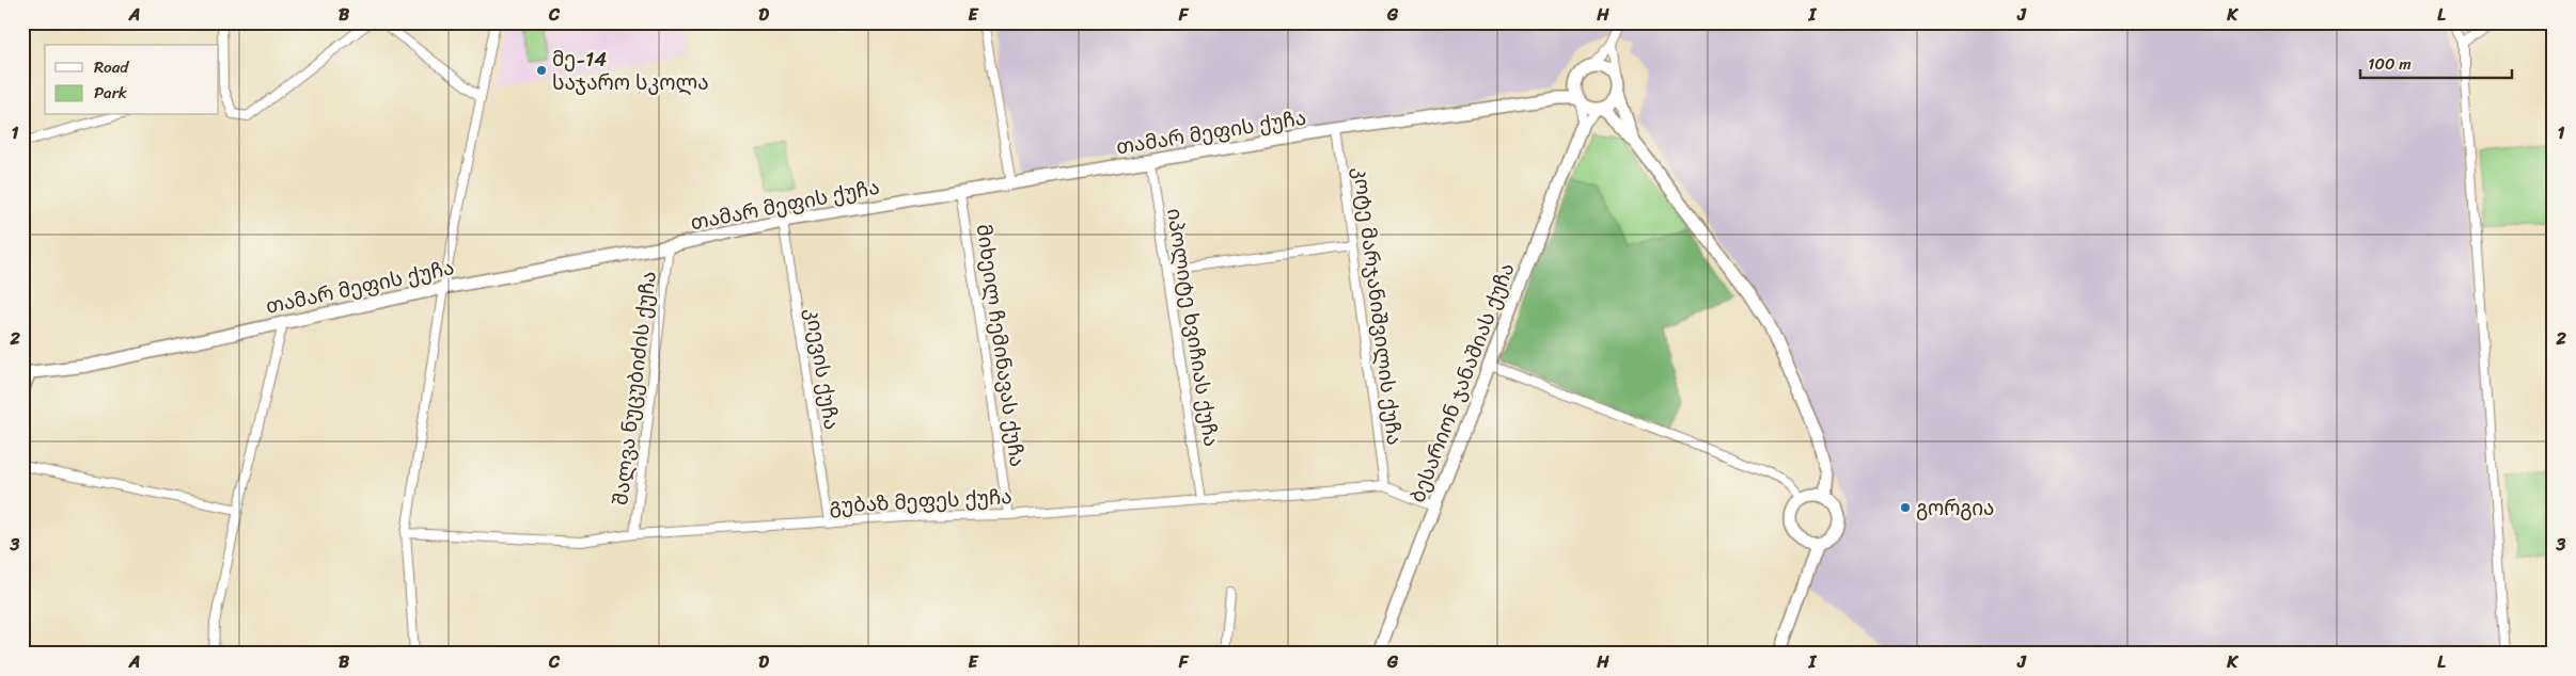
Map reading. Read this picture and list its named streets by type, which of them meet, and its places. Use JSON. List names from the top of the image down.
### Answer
{
  "streets": {
    "street": [
      "თამარ მეფის ქუჩა",
      "კოტე მარჯანიშვილის ქუჩა",
      "იპოლიტე ხვიჩიას ქუჩა",
      "მიხეილ ჩემინავას ქუჩა",
      "კიევის ქუჩა",
      "ბესარიონ ჯანაშიას ქუჩა",
      "შალვა ნუცუბიძის ქუჩა",
      "გუბაზ მეფეს ქუჩა"
    ]
  },
  "crossings": [
    ["თამარ მეფის ქუჩა", "კოტე მარჯანიშვილის ქუჩა"],
    ["თამარ მეფის ქუჩა", "იპოლიტე ხვიჩიას ქუჩა"],
    ["თამარ მეფის ქუჩა", "მიხეილ ჩემინავას ქუჩა"],
    ["თამარ მეფის ქუჩა", "კიევის ქუჩა"],
    ["თამარ მეფის ქუჩა", "შალვა ნუცუბიძის ქუჩა"],
    ["კოტე მარჯანიშვილის ქუჩა", "გუბაზ მეფეს ქუჩა"],
    ["იპოლიტე ხვიჩიას ქუჩა", "გუბაზ მეფეს ქუჩა"],
    ["მიხეილ ჩემინავას ქუჩა", "გუბაზ მეფეს ქუჩა"],
    ["კიევის ქუჩა", "გუბაზ მეფეს ქუჩა"],
    ["ბესარიონ ჯანაშიას ქუჩა", "გუბაზ მეფეს ქუჩა"],
    ["შალვა ნუცუბიძის ქუჩა", "გუბაზ მეფეს ქუჩა"]
  ],
  "places": ["მე-14 საჯარო სკოლა", "გორგია"],
  "legend": ["Road", "Park"],
  "scale_bar": "100 m",
  "grid": {
    "columns": [
      "A",
      "B",
      "C",
      "D",
      "E",
      "F",
      "G",
      "H",
      "I",
      "J",
      "K",
      "L"
    ],
    "rows": ["1", "2", "3"]
  }
}
